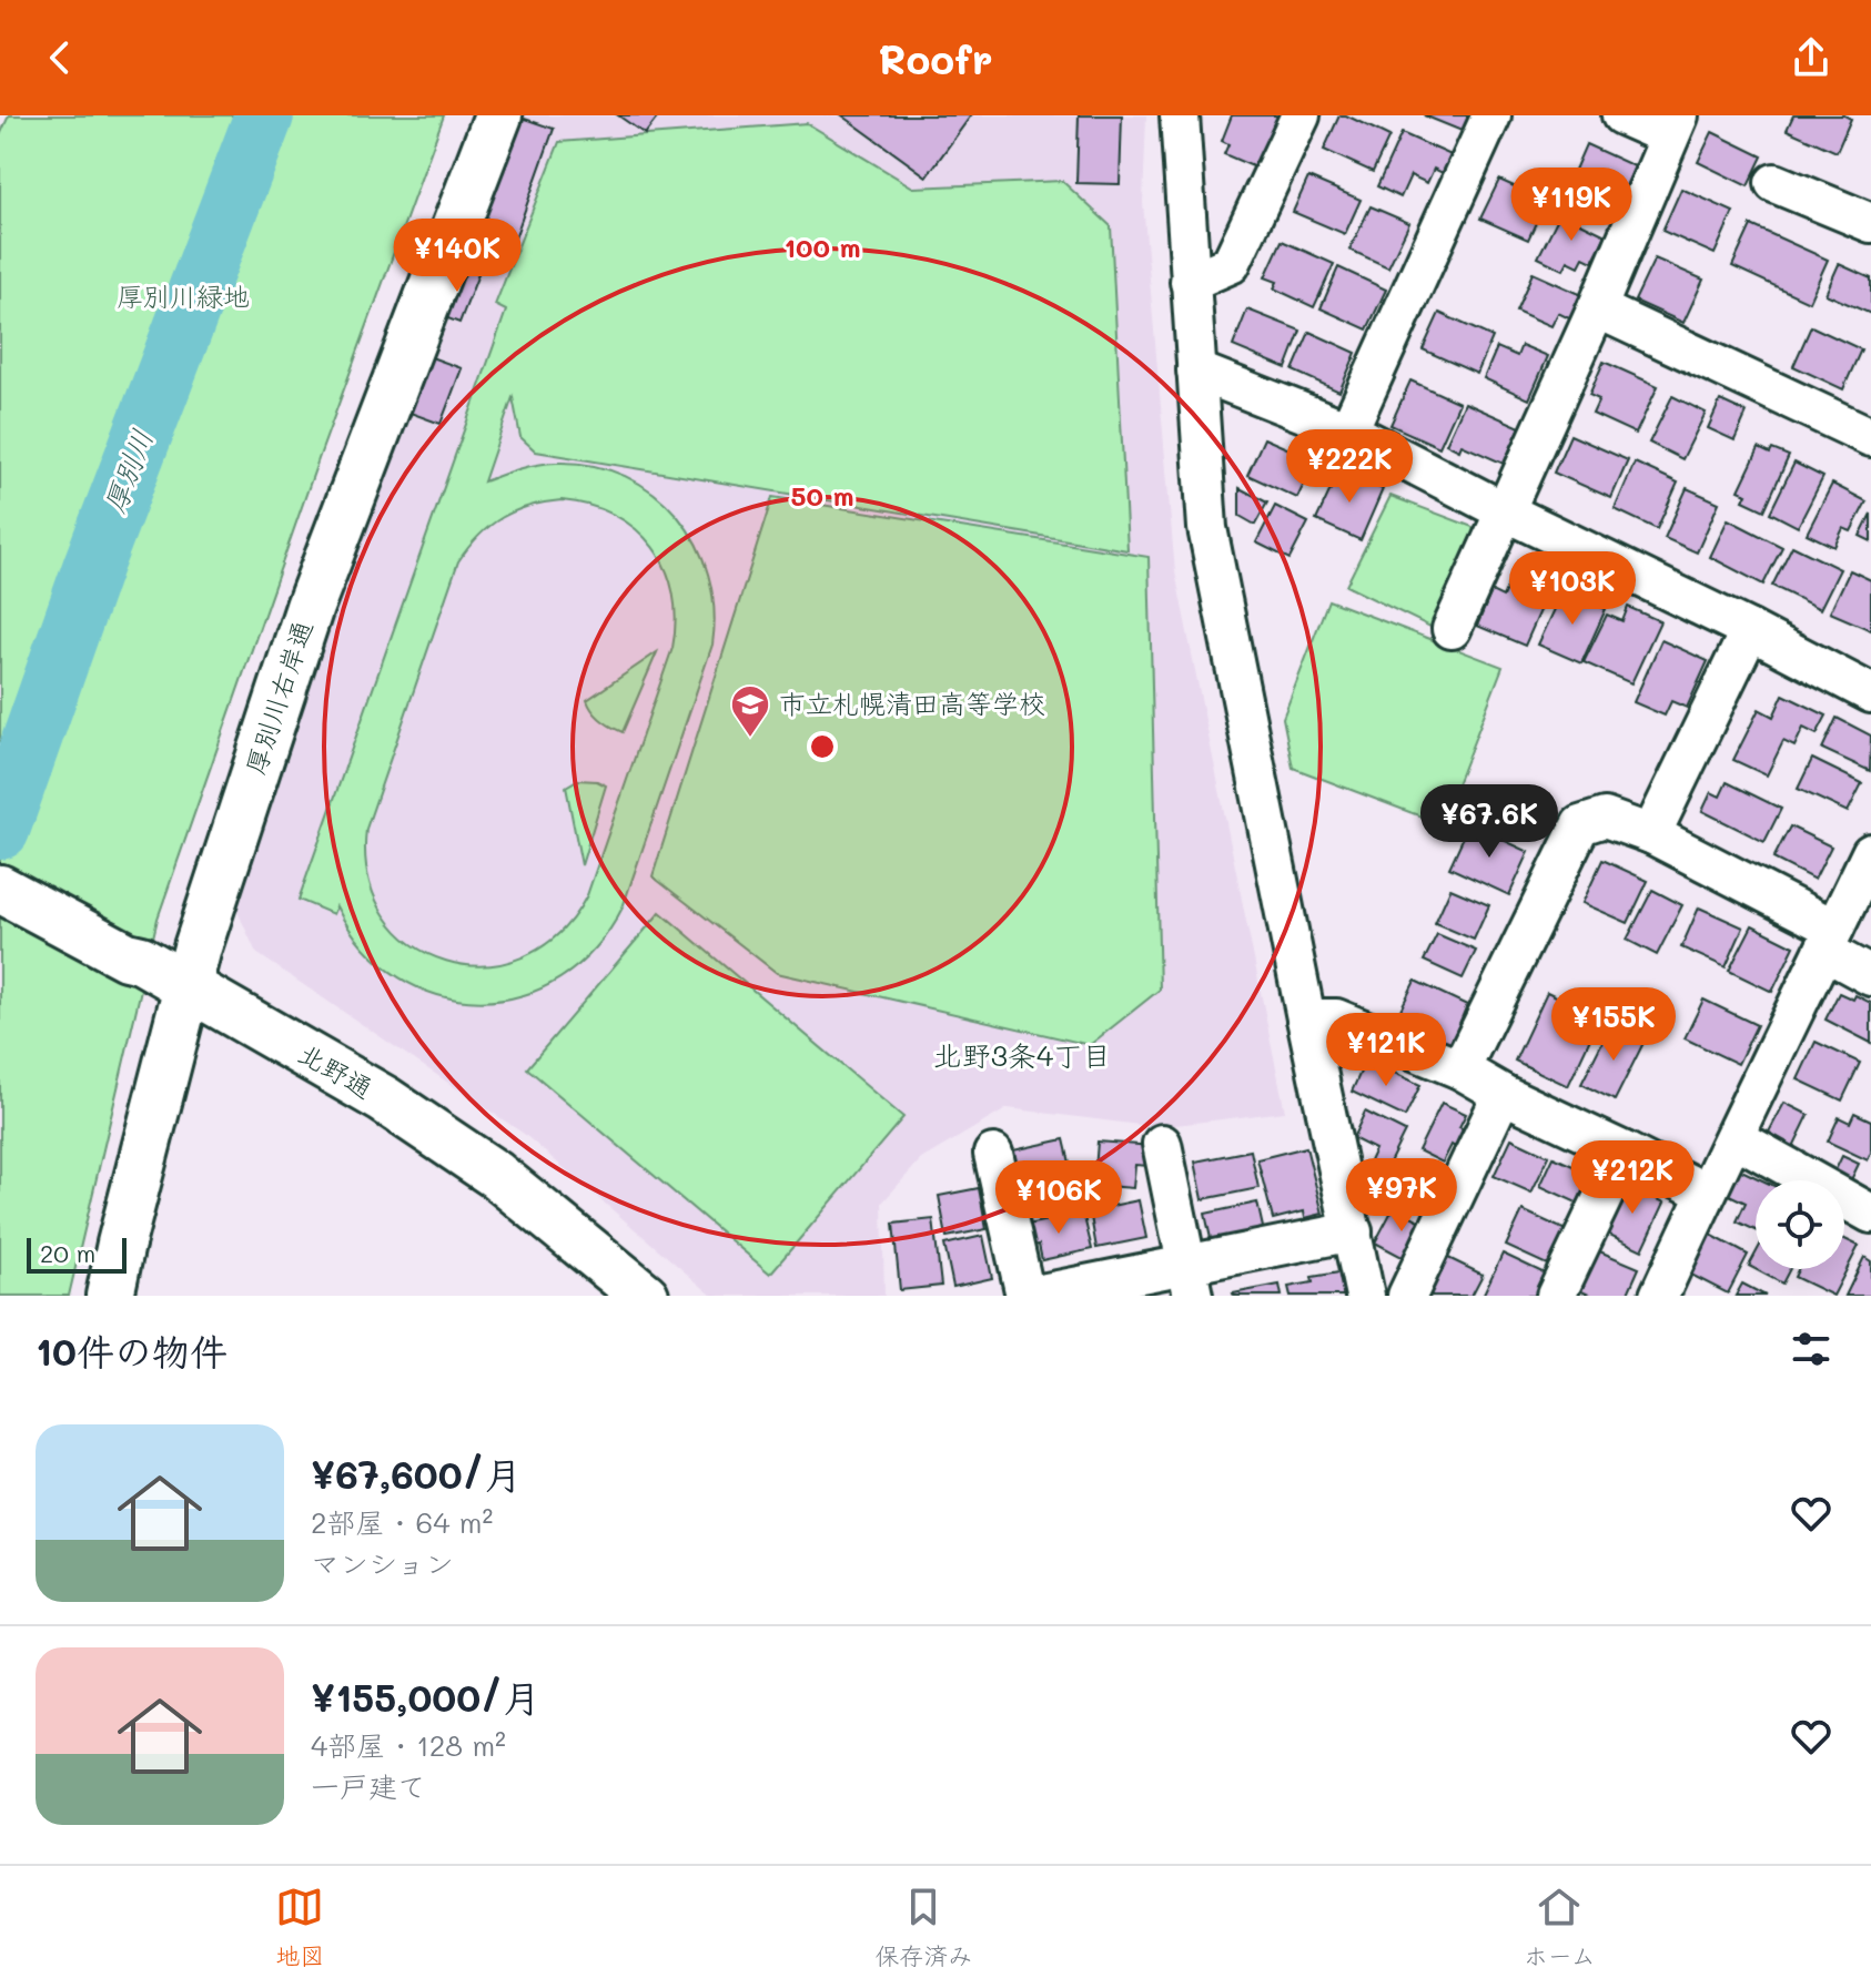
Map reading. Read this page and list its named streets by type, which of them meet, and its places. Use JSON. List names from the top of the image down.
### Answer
{
  "streets": {
    "street": ["厚別川右岸通", "北野通"]
  },
  "crossings": [
    ["厚別川右岸通", "北野通"]
  ],
  "districts": ["北野3条4丁目"],
  "water": ["厚別川"],
  "parks": ["厚別川緑地"],
  "places": {
    "school or university": ["市立札幌清田高等学校"]
  },
  "scale_bar": "20 m",
  "page": {
    "header": "Roofr",
    "price": [
      "¥119K",
      "¥140K",
      "¥222K",
      "¥103K",
      "¥67.6K",
      "¥155K",
      "¥121K",
      "¥212K",
      "¥97K",
      "¥106K"
    ],
    "scale": "20 m",
    "heading": "10件の物件",
    "list": [
      {
        "name": "¥67,600/月",
        "note": "2部屋 · 64 m² · マンション"
      },
      {
        "name": "¥155,000/月",
        "note": "4部屋 · 128 m² · 一戸建て"
      }
    ],
    "tabs": ["地図", "保存済み", "ホーム"]
  },
  "rings": ["100 m", "50 m"]
}
